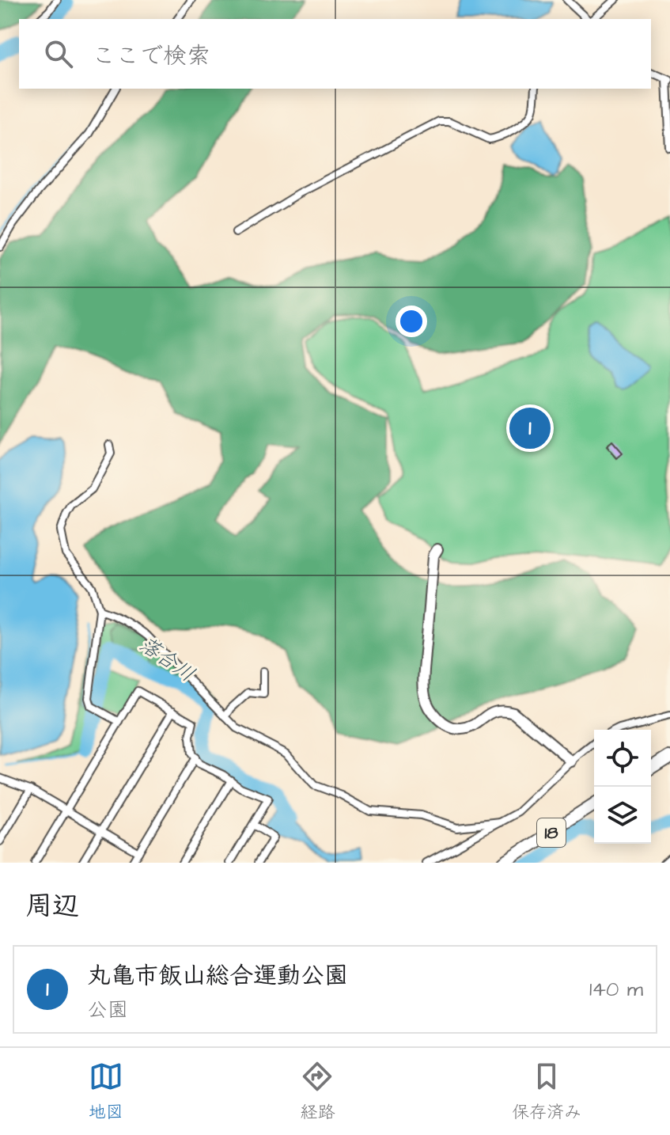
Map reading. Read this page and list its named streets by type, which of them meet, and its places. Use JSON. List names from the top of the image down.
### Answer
{
  "streets": {
    "main road": ["18"]
  },
  "water": ["落合川"],
  "page": {
    "search": "ここで検索",
    "pins": "1",
    "heading": "周辺",
    "list": [
      {
        "mark": "1",
        "name": "丸亀市飯山総合運動公園",
        "note": "公園",
        "value": "140 m"
      }
    ],
    "nav": ["地図", "経路", "保存済み"]
  }
}
